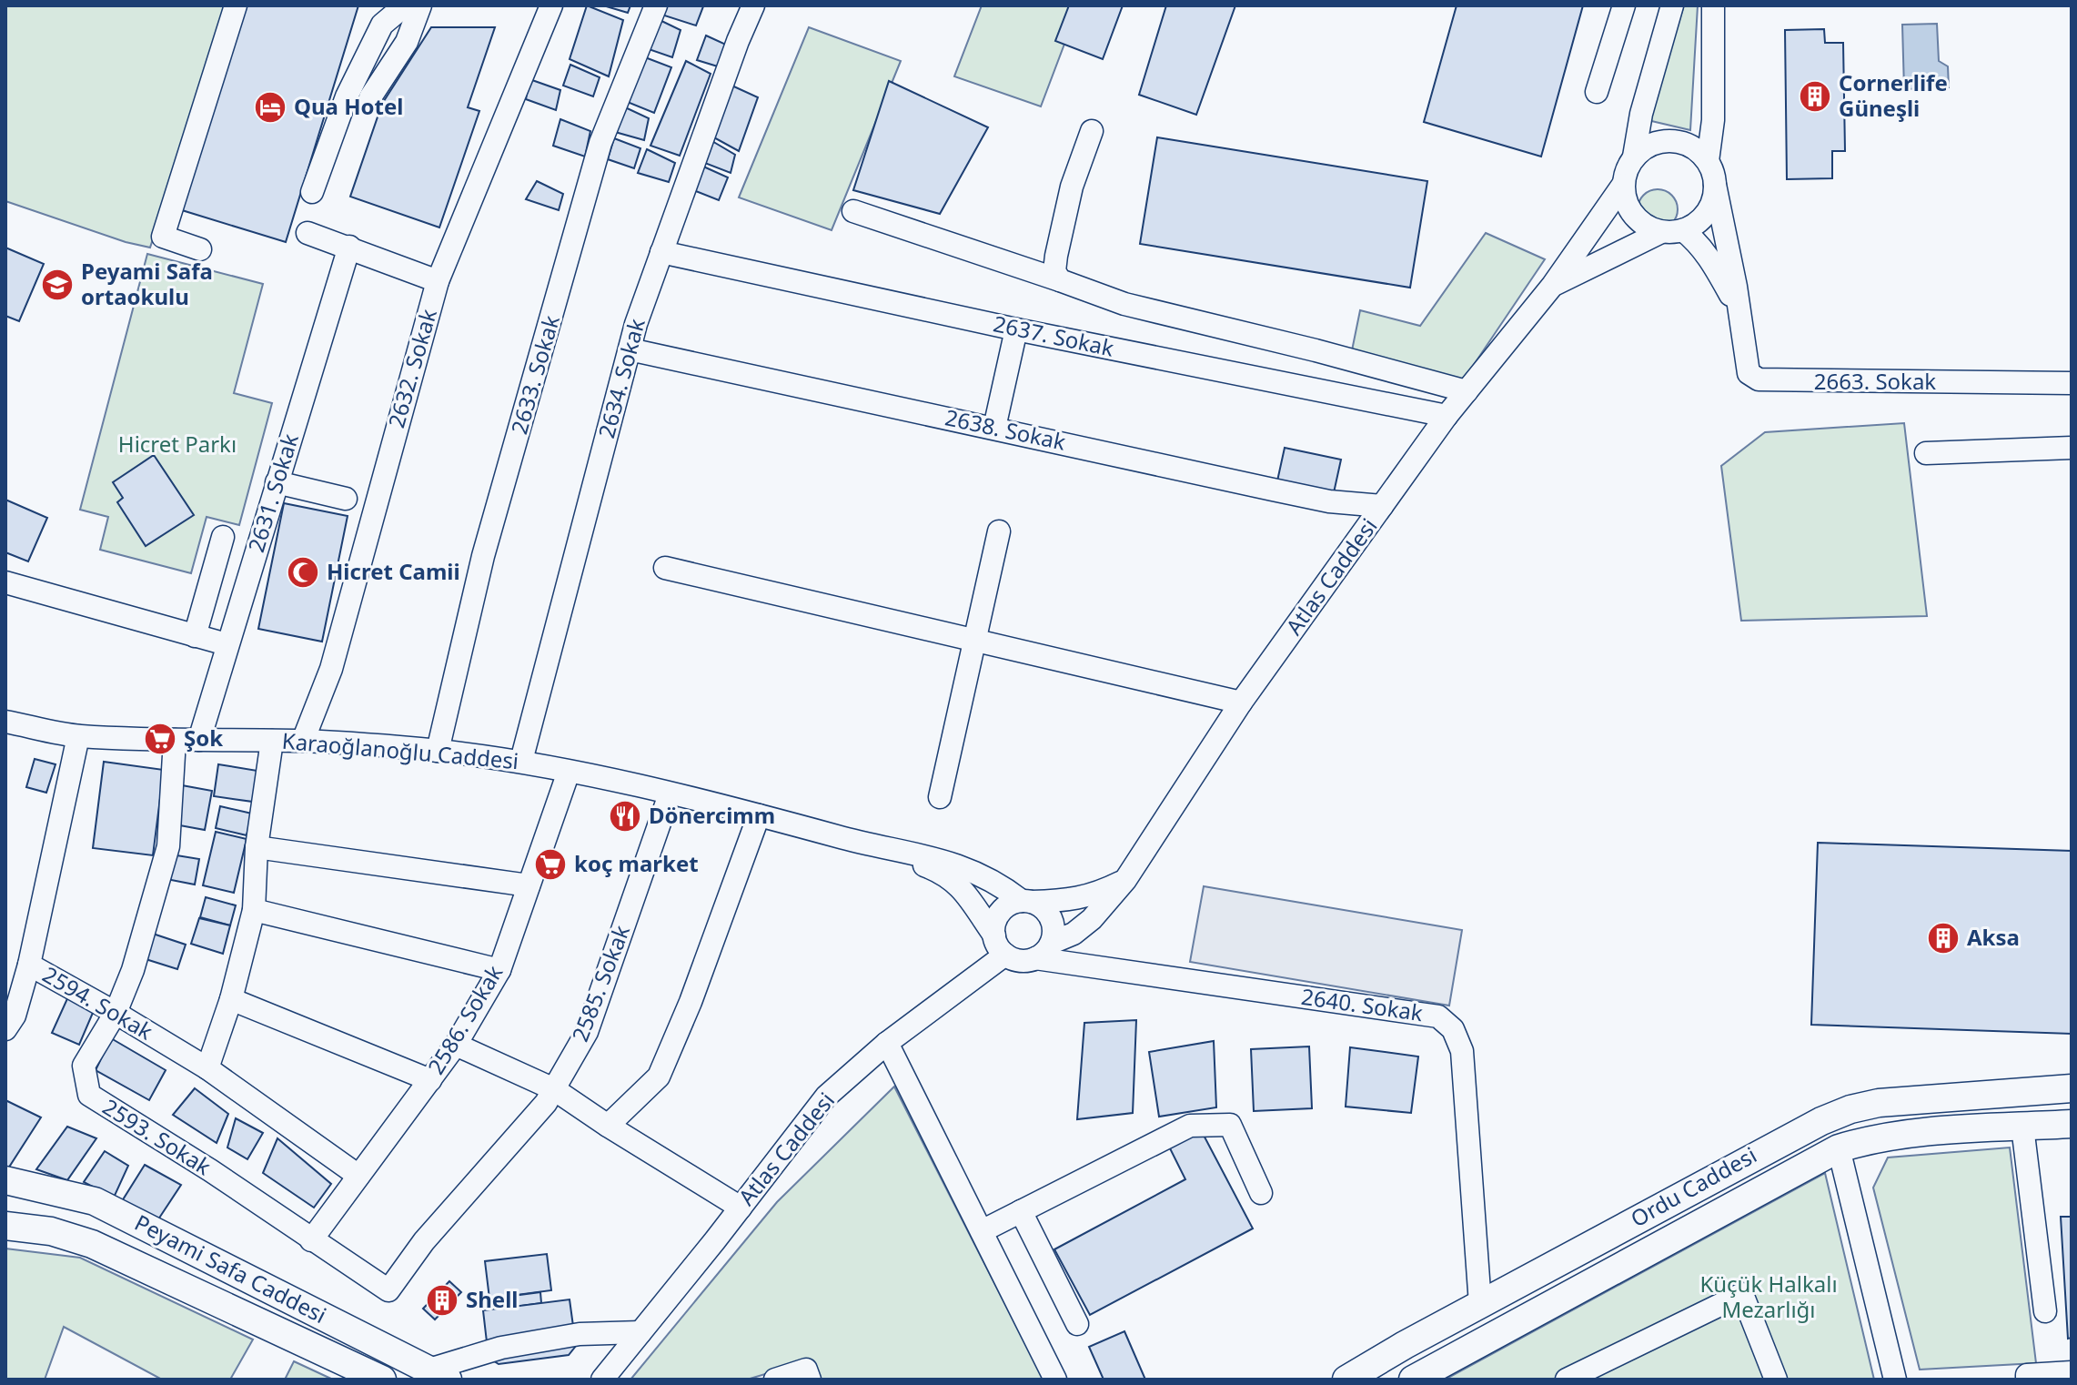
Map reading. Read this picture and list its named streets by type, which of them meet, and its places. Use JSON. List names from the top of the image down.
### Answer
{
  "streets": {
    "main road": ["Ordu Caddesi", "Peyami Safa Caddesi"],
    "street": [
      "2637. Sokak",
      "2632. Sokak",
      "2633. Sokak",
      "2634. Sokak",
      "2663. Sokak",
      "2638. Sokak",
      "2631. Sokak",
      "Atlas Caddesi",
      "Karaoğlanoğlu Caddesi",
      "2585. Sokak",
      "2594. Sokak",
      "2640. Sokak",
      "2586. Sokak",
      "2593. Sokak"
    ]
  },
  "crossings": [
    ["2637. Sokak", "2634. Sokak"],
    ["2637. Sokak", "Atlas Caddesi"],
    ["2632. Sokak", "Karaoğlanoğlu Caddesi"],
    ["2633. Sokak", "Karaoğlanoğlu Caddesi"],
    ["2634. Sokak", "2638. Sokak"],
    ["2634. Sokak", "Karaoğlanoğlu Caddesi"],
    ["2663. Sokak", "Atlas Caddesi"],
    ["2638. Sokak", "Atlas Caddesi"],
    ["2631. Sokak", "Karaoğlanoğlu Caddesi"],
    ["Atlas Caddesi", "2640. Sokak"],
    ["Karaoğlanoğlu Caddesi", "2585. Sokak"],
    ["Karaoğlanoğlu Caddesi", "2594. Sokak"],
    ["Karaoğlanoğlu Caddesi", "2586. Sokak"],
    ["Karaoğlanoğlu Caddesi", "2593. Sokak"],
    ["2585. Sokak", "2593. Sokak"],
    ["2594. Sokak", "2586. Sokak"],
    ["2594. Sokak", "2593. Sokak"],
    ["2640. Sokak", "Ordu Caddesi"],
    ["2586. Sokak", "2593. Sokak"]
  ],
  "parks": ["Hicret Parkı", "Küçük Halkalı Mezarlığı"],
  "places": {
    "building": ["Cornerlife Güneşli", "Aksa", "Shell"],
    "hotel": ["Qua Hotel"],
    "school or university": ["Peyami Safa ortaokulu"],
    "mosque": ["Hicret Camii"],
    "supermarket": ["Şok", "koç market"],
    "restaurant": ["Dönercimm"]
  }
}
